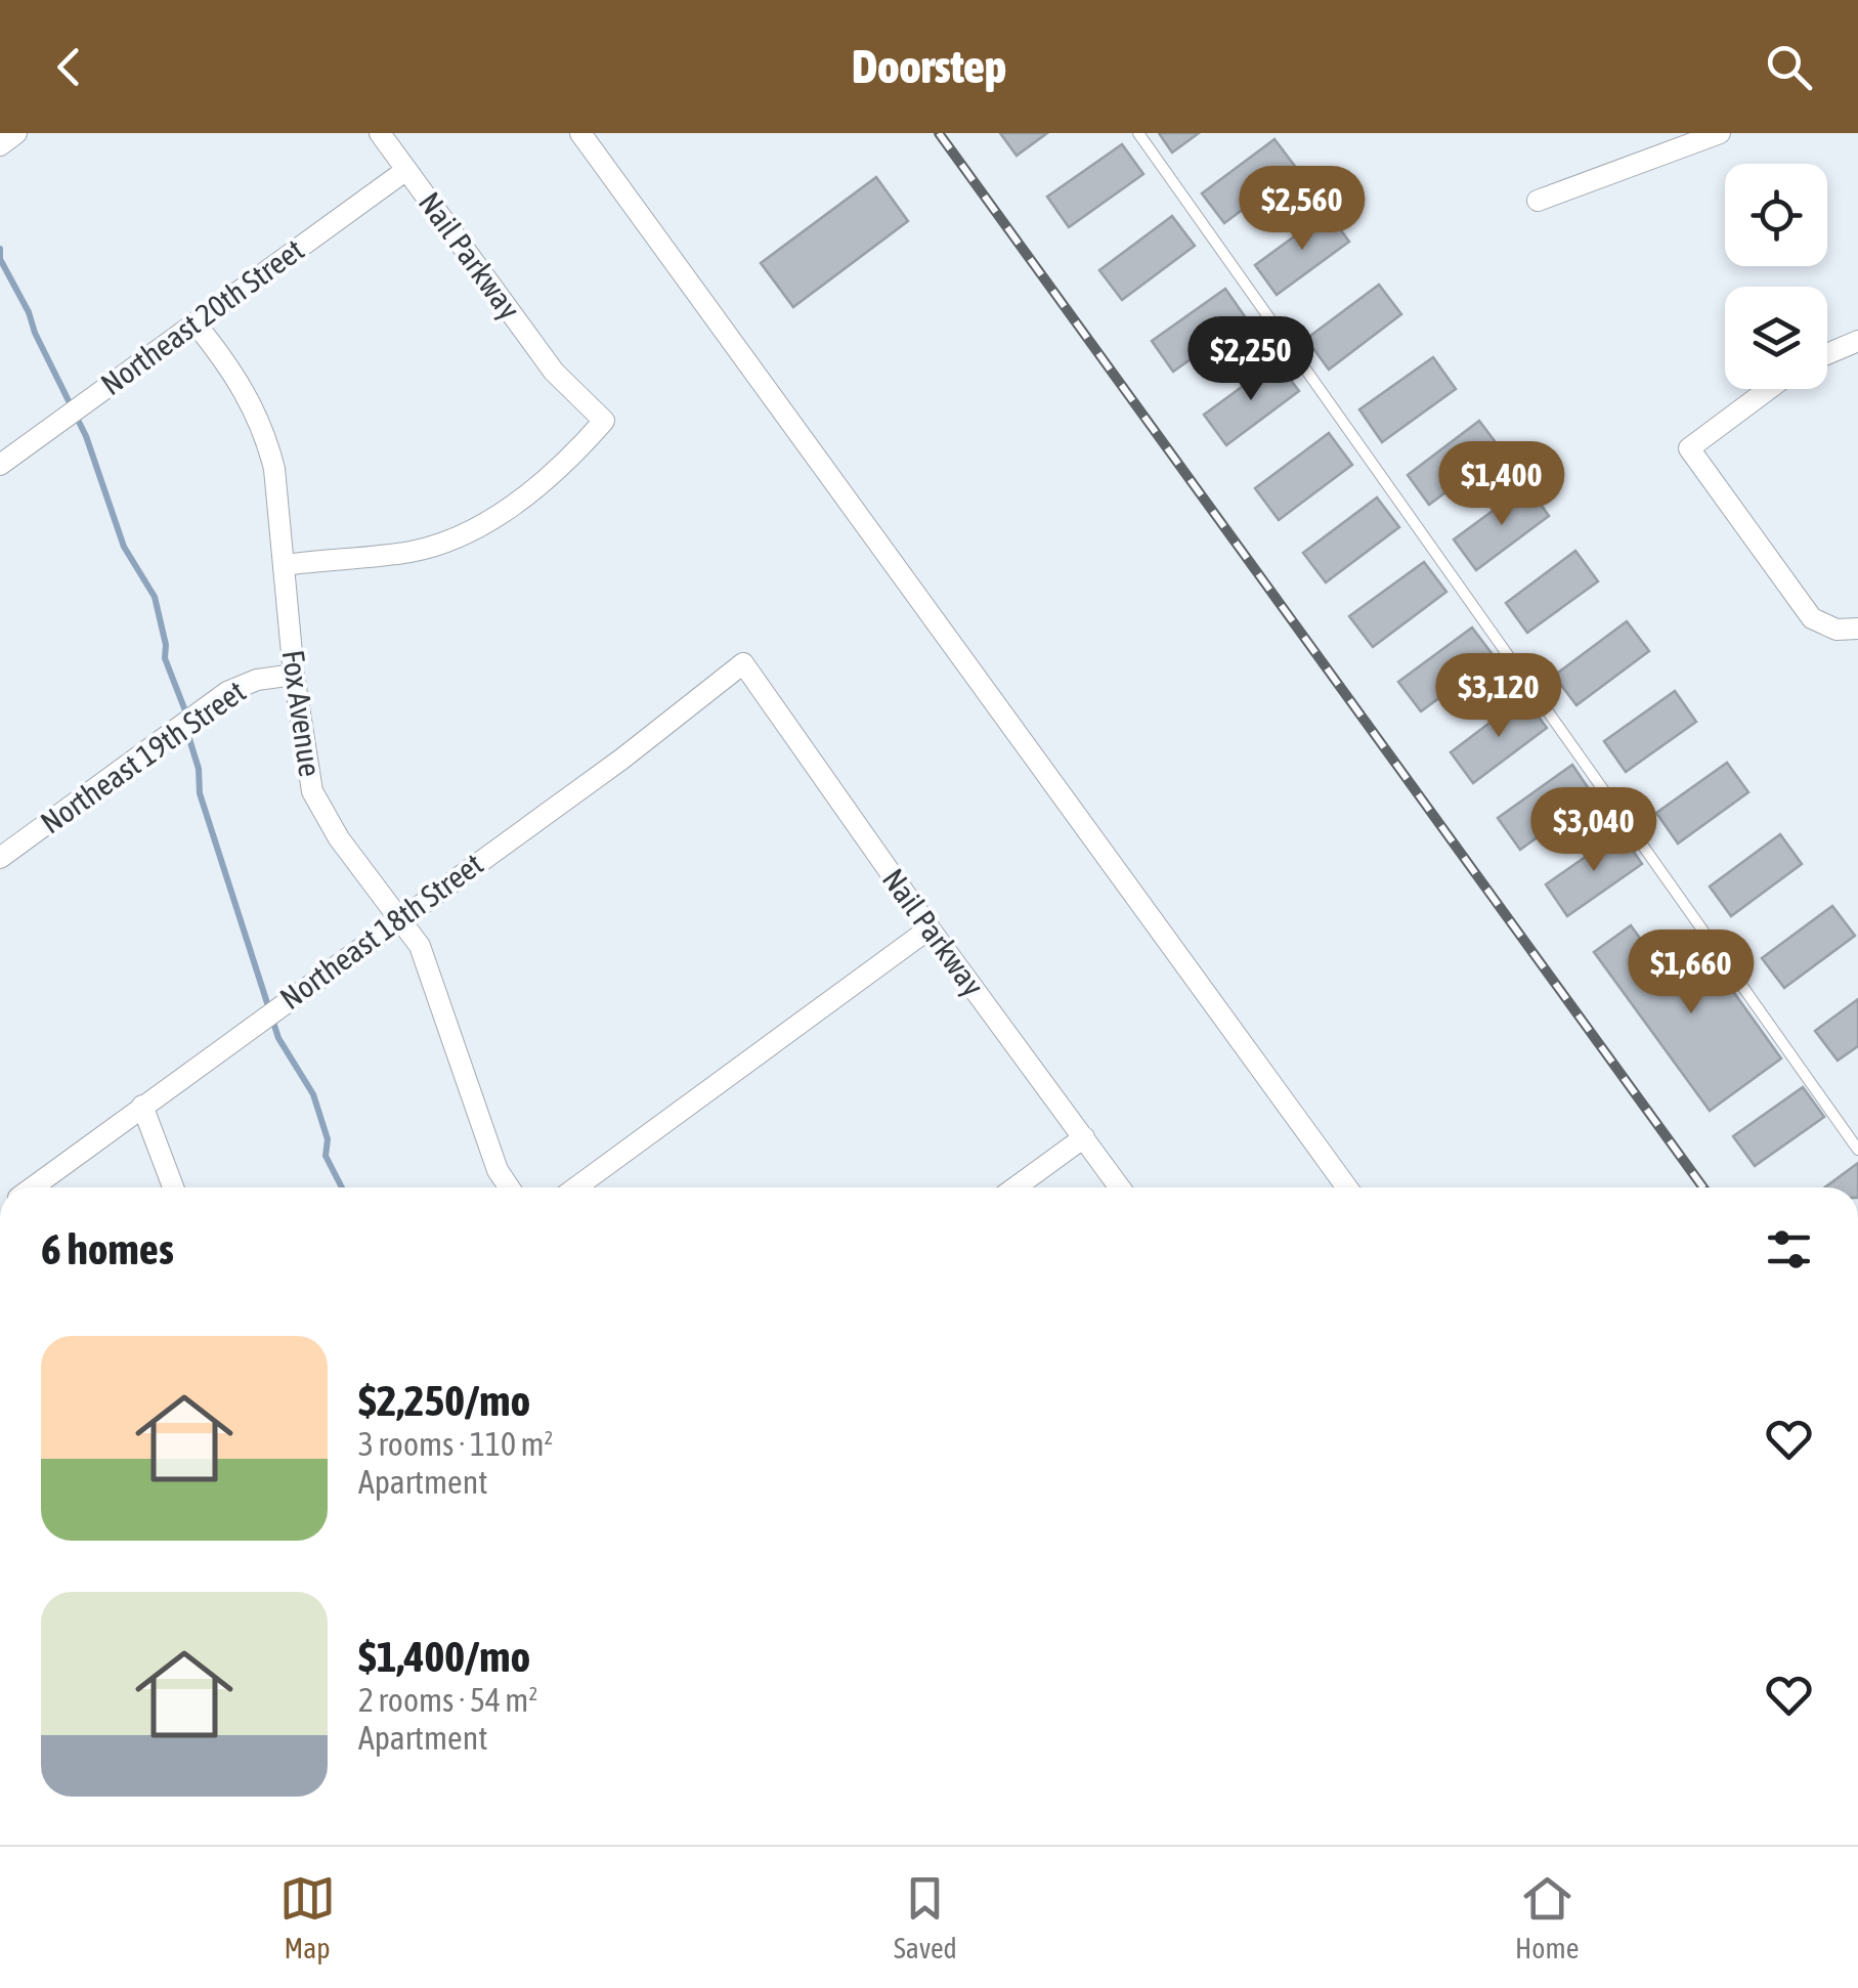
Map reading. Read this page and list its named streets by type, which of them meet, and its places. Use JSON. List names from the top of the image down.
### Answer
{
  "streets": {
    "street": [
      "Nail Parkway",
      "Northeast 20th Street",
      "Fox Avenue",
      "Northeast 19th Street",
      "Northeast 18th Street"
    ]
  },
  "crossings": [
    ["Nail Parkway", "Northeast 20th Street"],
    ["Nail Parkway", "Fox Avenue"],
    ["Nail Parkway", "Northeast 18th Street"],
    ["Northeast 20th Street", "Fox Avenue"],
    ["Fox Avenue", "Northeast 19th Street"],
    ["Fox Avenue", "Northeast 18th Street"]
  ],
  "page": {
    "header": "Doorstep",
    "price": [
      "$2,560",
      "$2,250",
      "$1,400",
      "$3,120",
      "$3,040",
      "$1,660"
    ],
    "heading": "6 homes",
    "list": [
      {
        "name": "$2,250/mo",
        "note": "3 rooms · 110 m² · Apartment"
      },
      {
        "name": "$1,400/mo",
        "note": "2 rooms · 54 m² · Apartment"
      }
    ],
    "tabs": ["Map", "Saved", "Home"]
  }
}
